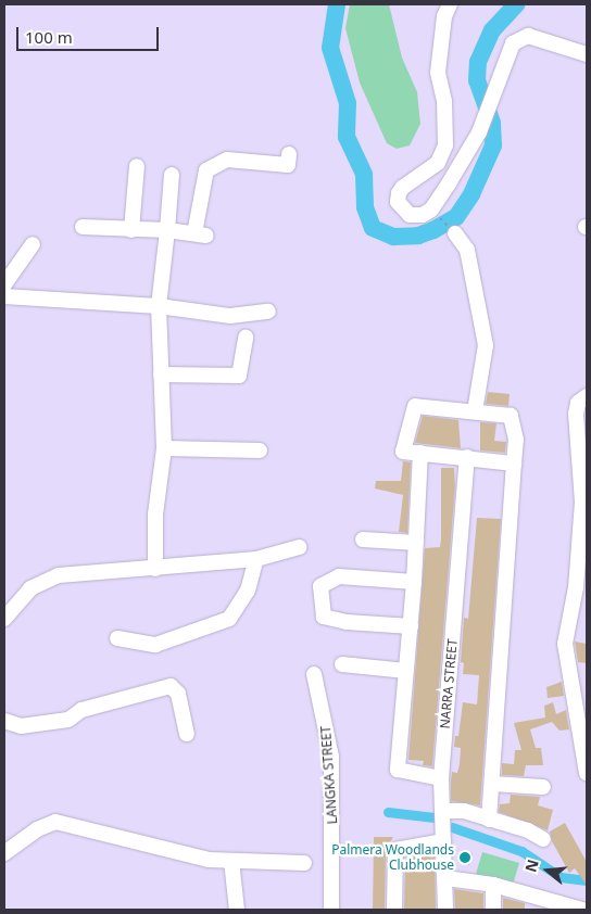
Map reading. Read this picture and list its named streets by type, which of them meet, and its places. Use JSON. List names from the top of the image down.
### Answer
{
  "streets": {
    "street": ["NARRA STREET", "LANGKA STREET"]
  },
  "places": ["Palmera Woodlands Clubhouse"],
  "scale_bar": "100 m",
  "north": "left"
}
